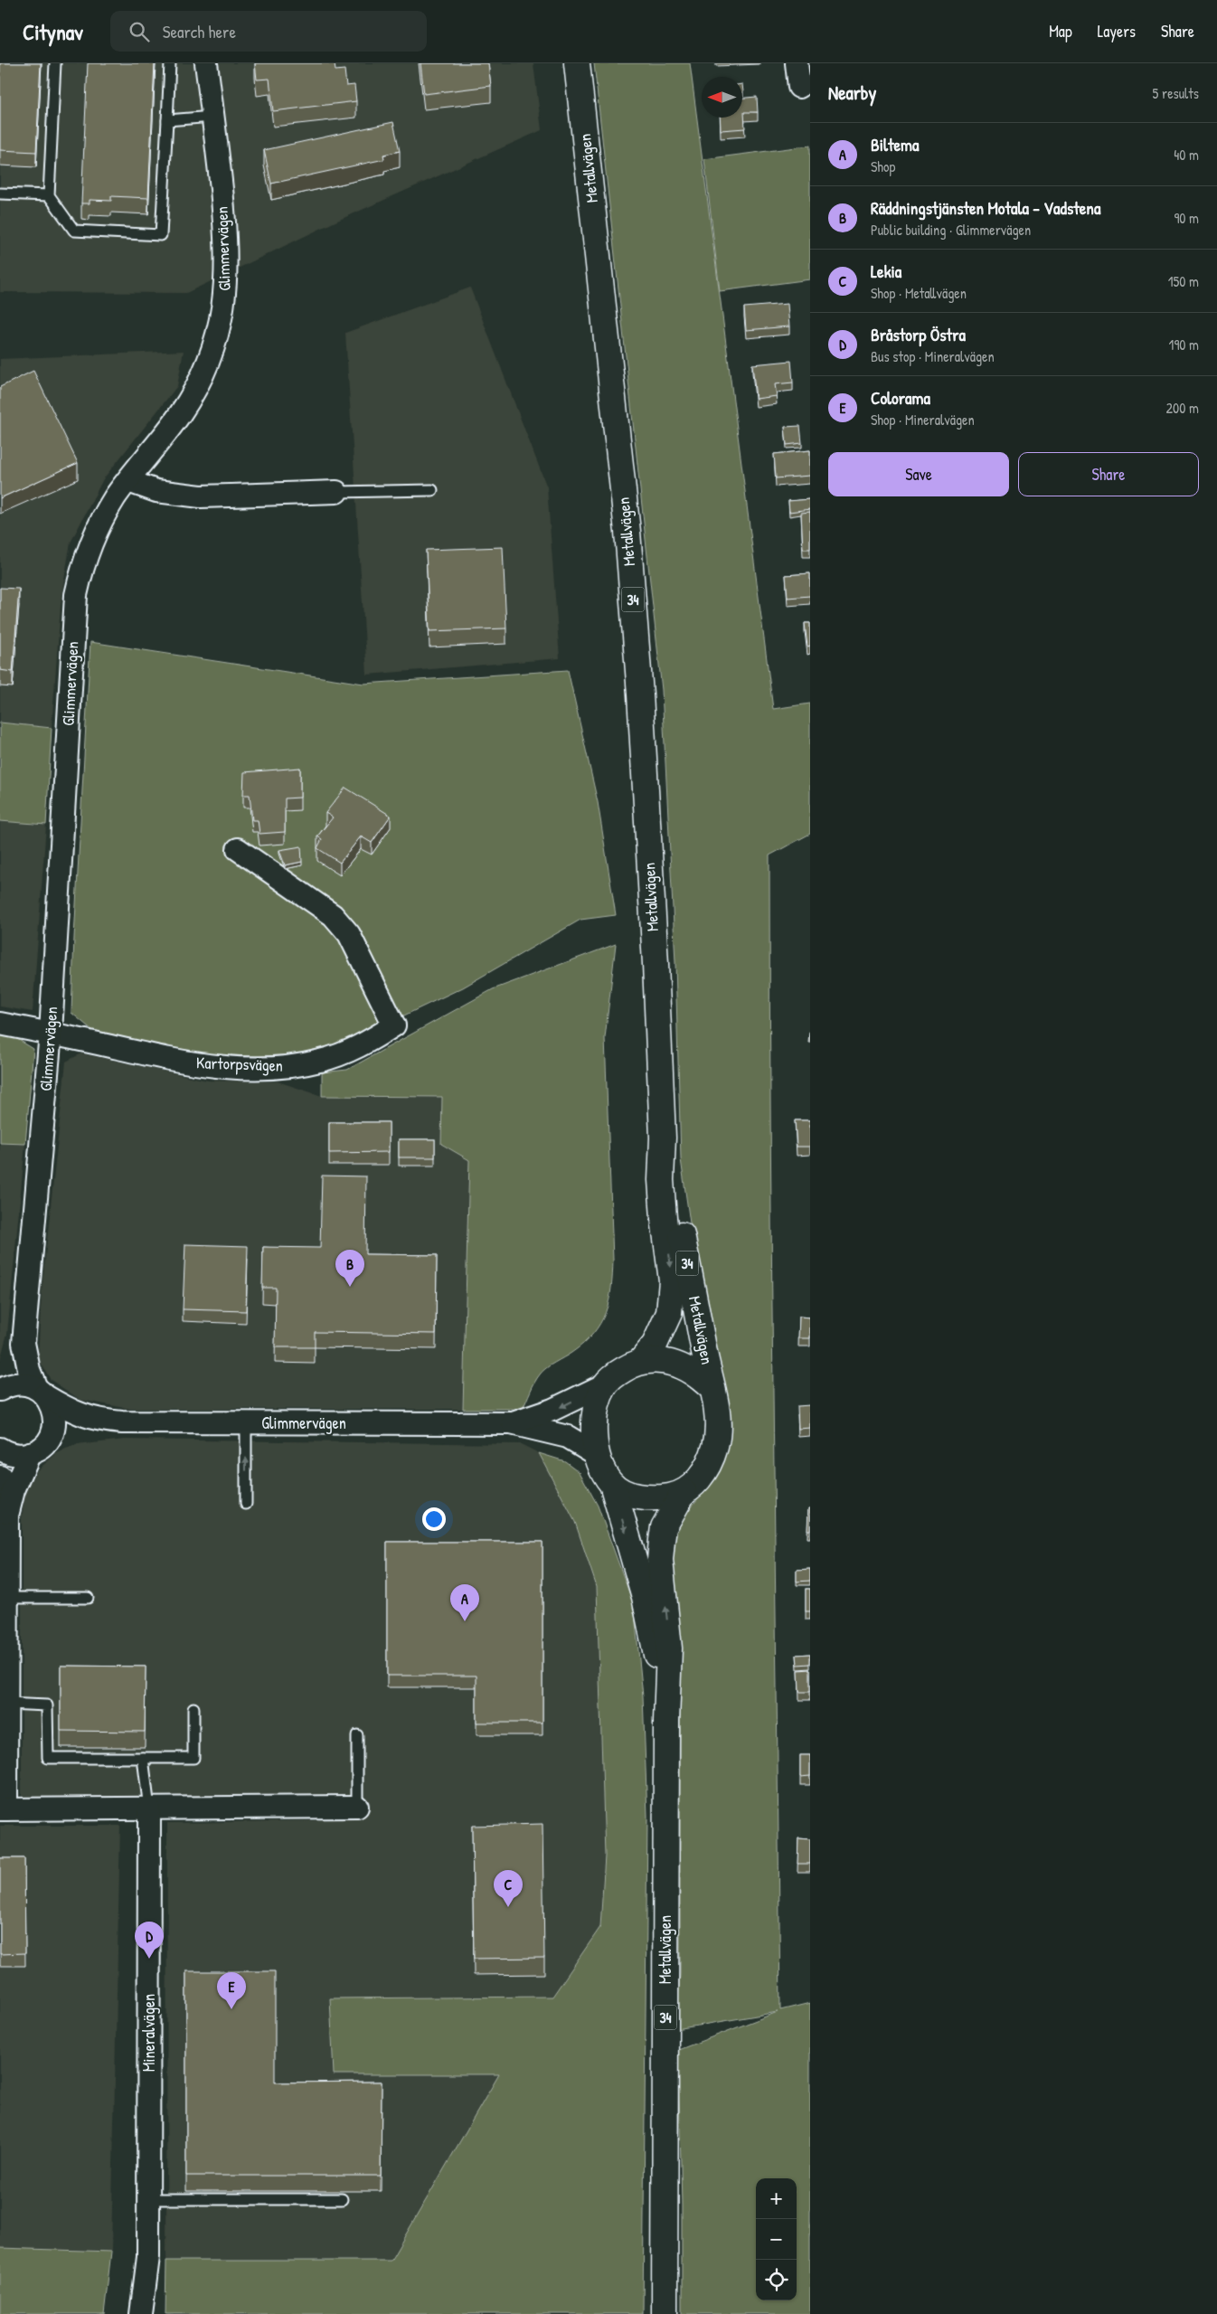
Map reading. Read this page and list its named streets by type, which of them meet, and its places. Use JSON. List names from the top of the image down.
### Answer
{
  "streets": {
    "main road": ["Metallvägen", "34"],
    "street": ["Glimmervägen", "Kartorpsvägen", "Mineralvägen"]
  },
  "crossings": [
    ["Metallvägen", "Glimmervägen"],
    ["Metallvägen", "34"],
    ["Glimmervägen", "34"],
    ["Glimmervägen", "Kartorpsvägen"]
  ],
  "north": "left",
  "page": {
    "header": "Citynav",
    "search": "Search here",
    "nav": ["Map", "Layers", "Share"],
    "heading": ["Nearby", "5 results"],
    "list": [
      {
        "mark": "A",
        "name": "Biltema",
        "note": "Shop",
        "value": "40 m"
      },
      {
        "mark": "B",
        "name": "Räddningstjänsten Motala - Vadstena",
        "note": "Public building · Glimmervägen",
        "value": "90 m"
      },
      {
        "mark": "C",
        "name": "Lekia",
        "note": "Shop · Metallvägen",
        "value": "150 m"
      },
      {
        "mark": "D",
        "name": "Bråstorp Östra",
        "note": "Bus stop · Mineralvägen",
        "value": "190 m"
      },
      {
        "mark": "E",
        "name": "Colorama",
        "note": "Shop · Mineralvägen",
        "value": "200 m"
      }
    ],
    "buttons": ["Save", "Share"],
    "pins": [
      "B",
      "A",
      "C",
      "D",
      "E"
    ],
    "map_buttons": ["+", "−"]
  }
}
